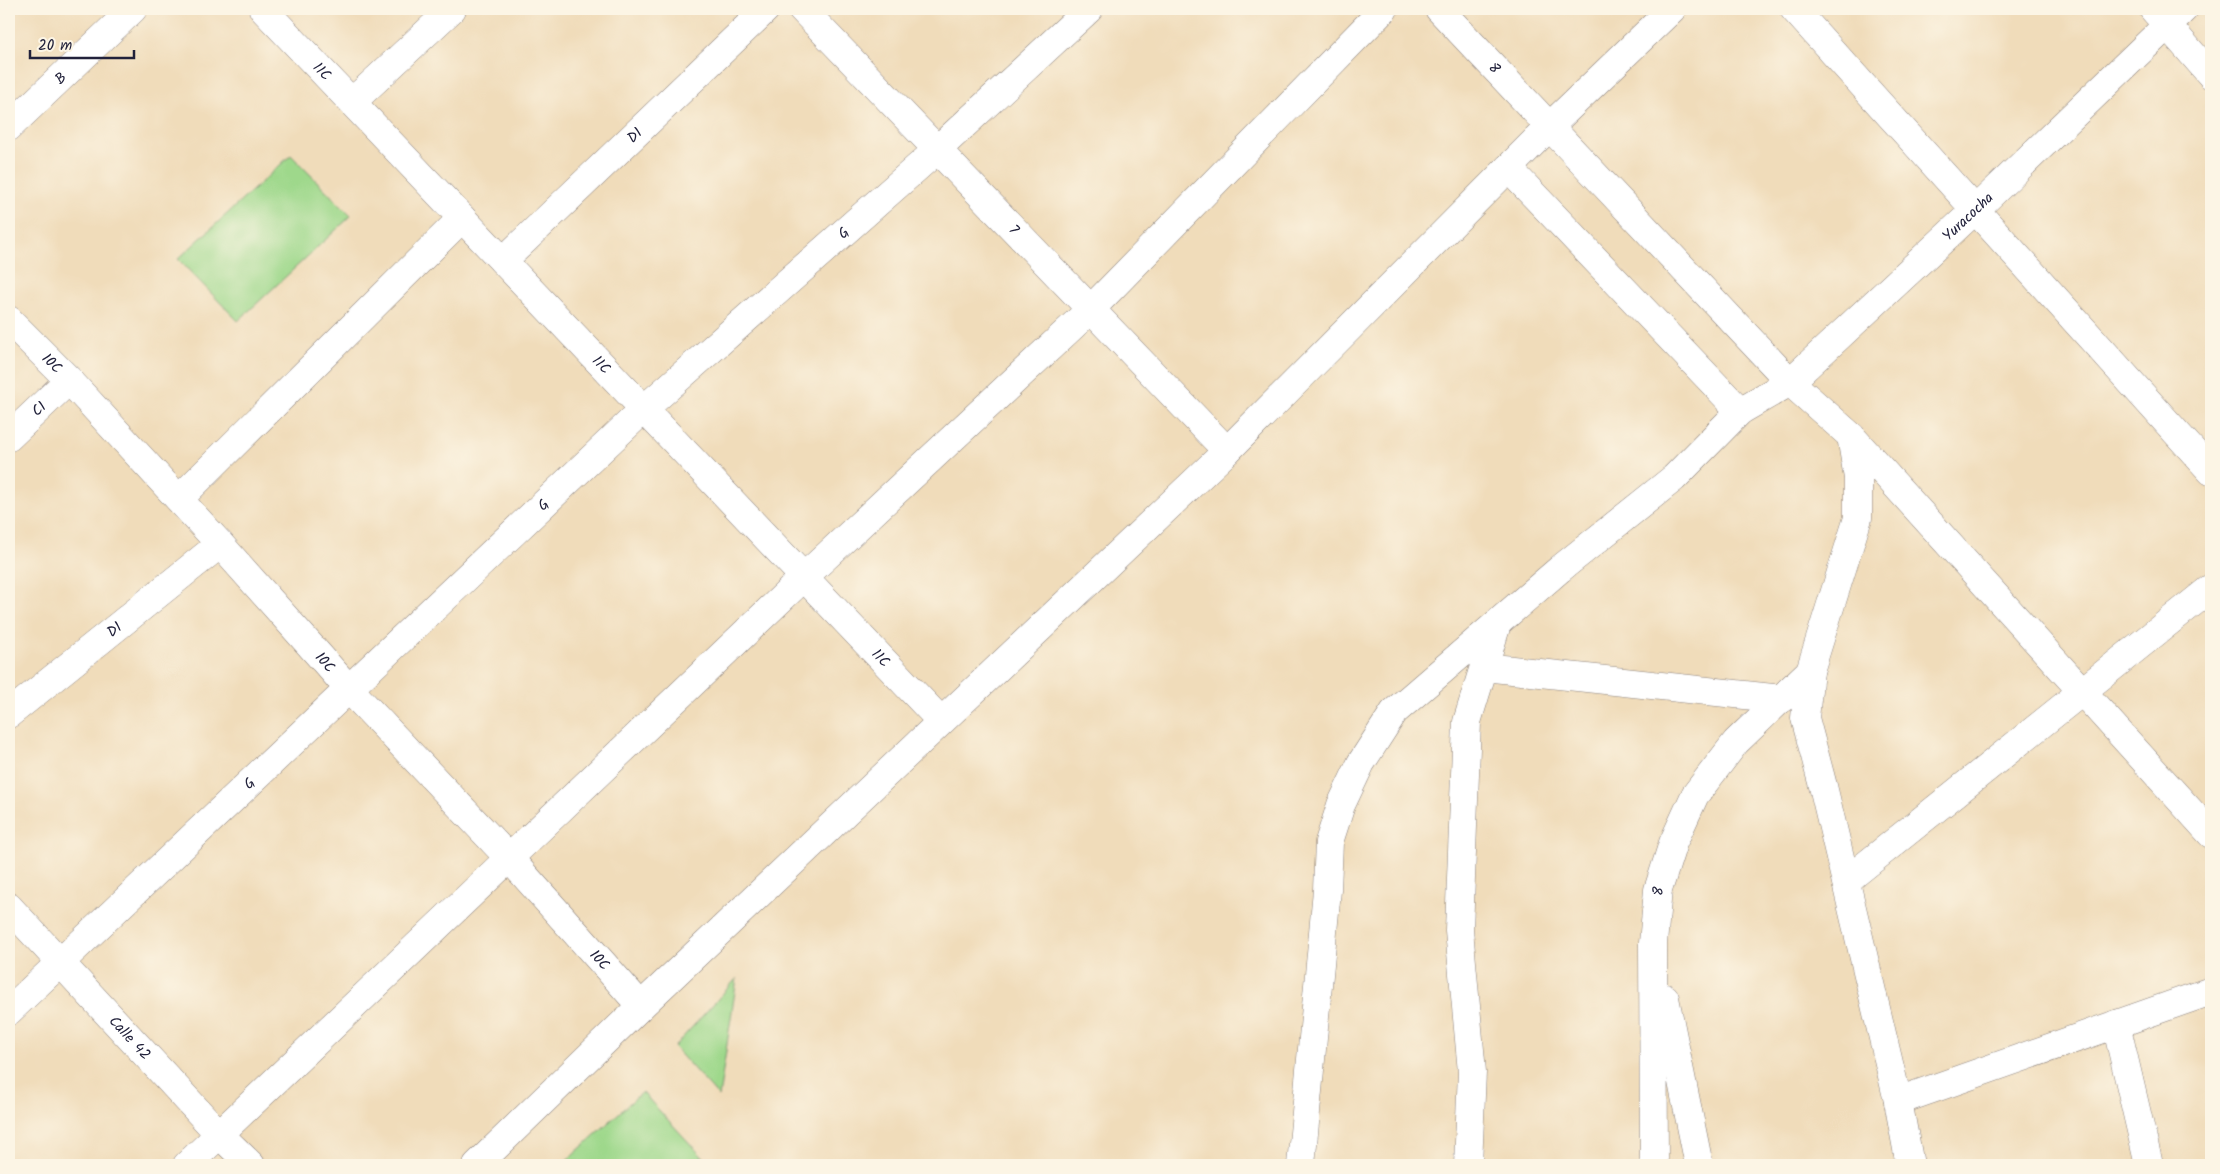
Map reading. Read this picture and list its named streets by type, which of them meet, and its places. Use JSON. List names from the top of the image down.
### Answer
{
  "streets": {
    "street": [
      "8",
      "11C",
      "B",
      "D1",
      "Yuracocha",
      "7",
      "G",
      "10C",
      "C1",
      "Calle 42"
    ]
  },
  "crossings": [
    ["8", "Yuracocha"],
    ["11C", "D1"],
    ["11C", "G"],
    ["D1", "10C"],
    ["7", "G"],
    ["G", "10C"],
    ["G", "Calle 42"],
    ["10C", "C1"]
  ],
  "scale_bar": "20 m"
}
